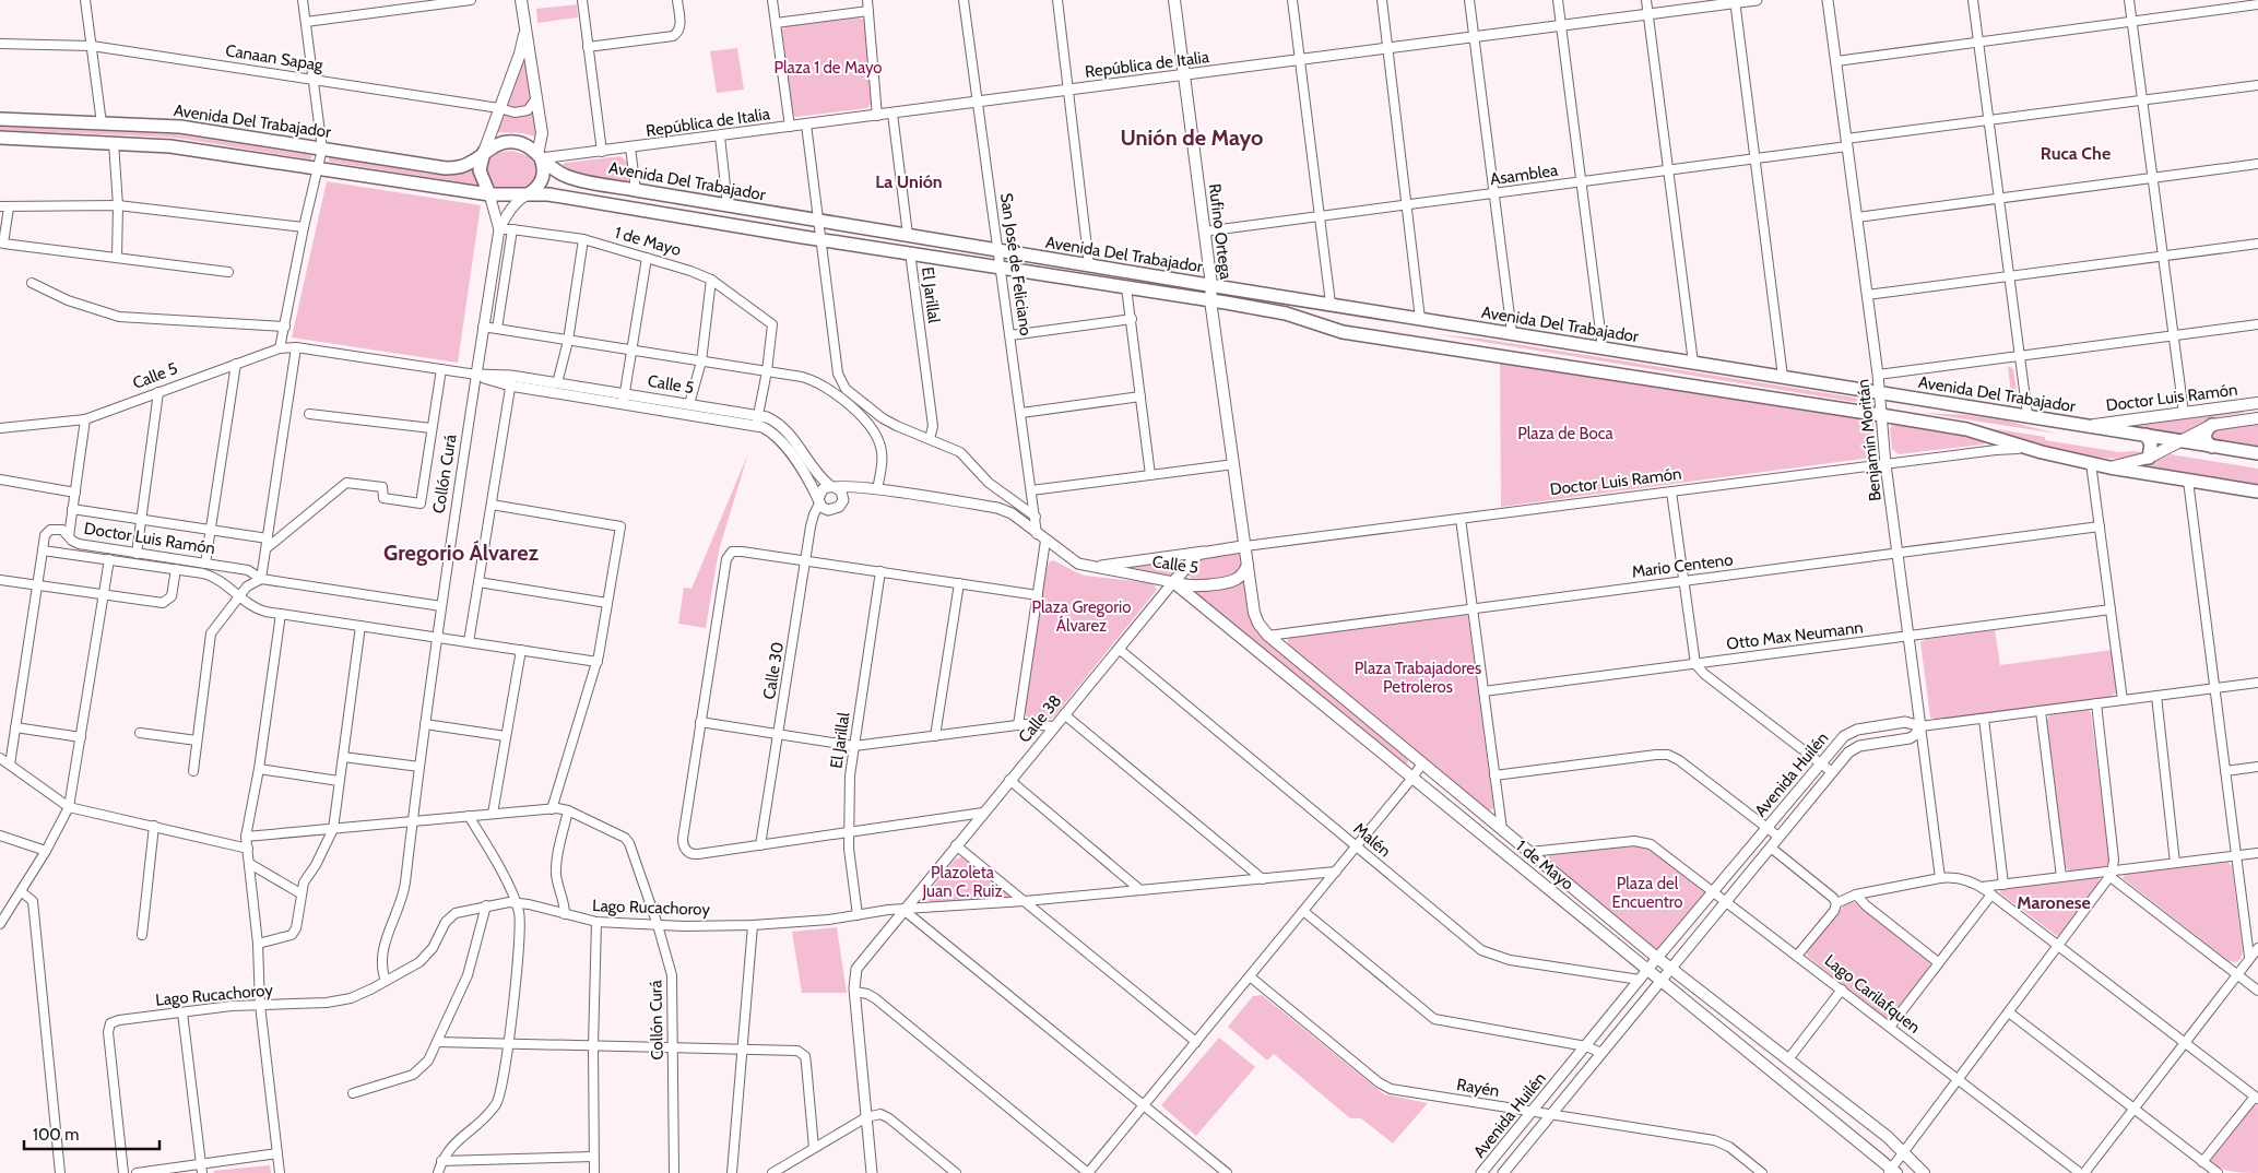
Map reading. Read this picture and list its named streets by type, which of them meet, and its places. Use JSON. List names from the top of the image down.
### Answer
{
  "streets": {
    "main road": [
      "Avenida Del Trabajador",
      "Rufino Ortega",
      "1 de Mayo",
      "Calle 5",
      "Doctor Luis Ramón",
      "Collón Curá",
      "Calle 38"
    ],
    "street": [
      "Canaan Sapag",
      "República de Italia",
      "Asamblea",
      "San José de Feliciano",
      "El Jarillal",
      "Benjamín Moritán",
      "Mario Centeno",
      "Otto Max Neumann",
      "Calle 30",
      "Avenida Huilén",
      "Malén",
      "Lago Rucachoroy",
      "Lago Carilafquen",
      "Rayén"
    ]
  },
  "crossings": [
    ["Canaan Sapag", "Collón Curá"],
    ["República de Italia", "Avenida Del Trabajador"],
    ["República de Italia", "Rufino Ortega"],
    ["República de Italia", "San José de Feliciano"],
    ["República de Italia", "Collón Curá"],
    ["Avenida Del Trabajador", "Rufino Ortega"],
    ["Avenida Del Trabajador", "San José de Feliciano"],
    ["Avenida Del Trabajador", "El Jarillal"],
    ["Avenida Del Trabajador", "Doctor Luis Ramón"],
    ["Avenida Del Trabajador", "Benjamín Moritán"],
    ["Avenida Del Trabajador", "Collón Curá"],
    ["Asamblea", "Rufino Ortega"],
    ["Asamblea", "Benjamín Moritán"],
    ["Rufino Ortega", "1 de Mayo"],
    ["Rufino Ortega", "Calle 5"],
    ["Rufino Ortega", "Doctor Luis Ramón"],
    ["1 de Mayo", "Calle 5"],
    ["1 de Mayo", "Collón Curá"],
    ["1 de Mayo", "Mario Centeno"],
    ["1 de Mayo", "Calle 38"],
    ["1 de Mayo", "Avenida Huilén"],
    ["1 de Mayo", "Lago Carilafquen"],
    ["San José de Feliciano", "Calle 5"],
    ["El Jarillal", "Lago Rucachoroy"],
    ["Calle 5", "Doctor Luis Ramón"],
    ["Calle 5", "Collón Curá"],
    ["Calle 5", "Calle 30"],
    ["Calle 5", "Calle 38"],
    ["Doctor Luis Ramón", "Benjamín Moritán"],
    ["Doctor Luis Ramón", "Collón Curá"],
    ["Doctor Luis Ramón", "Calle 38"],
    ["Benjamín Moritán", "Mario Centeno"],
    ["Benjamín Moritán", "Otto Max Neumann"],
    ["Benjamín Moritán", "Avenida Huilén"],
    ["Collón Curá", "Lago Rucachoroy"],
    ["Calle 38", "Malén"],
    ["Calle 38", "Lago Rucachoroy"],
    ["Avenida Huilén", "Malén"],
    ["Avenida Huilén", "Lago Carilafquen"],
    ["Avenida Huilén", "Rayén"]
  ],
  "districts": [
    "Unión de Mayo",
    "Ruca Che",
    "La Unión",
    "Gregorio Álvarez",
    "Maronese"
  ],
  "parks": [
    "Plaza 1 de Mayo",
    "Plaza de Boca",
    "Plaza Gregorio Álvarez",
    "Plaza Trabajadores Petroleros",
    "Plazoleta Juan C. Ruiz",
    "Plaza del Encuentro"
  ],
  "scale_bar": "100 m"
}
